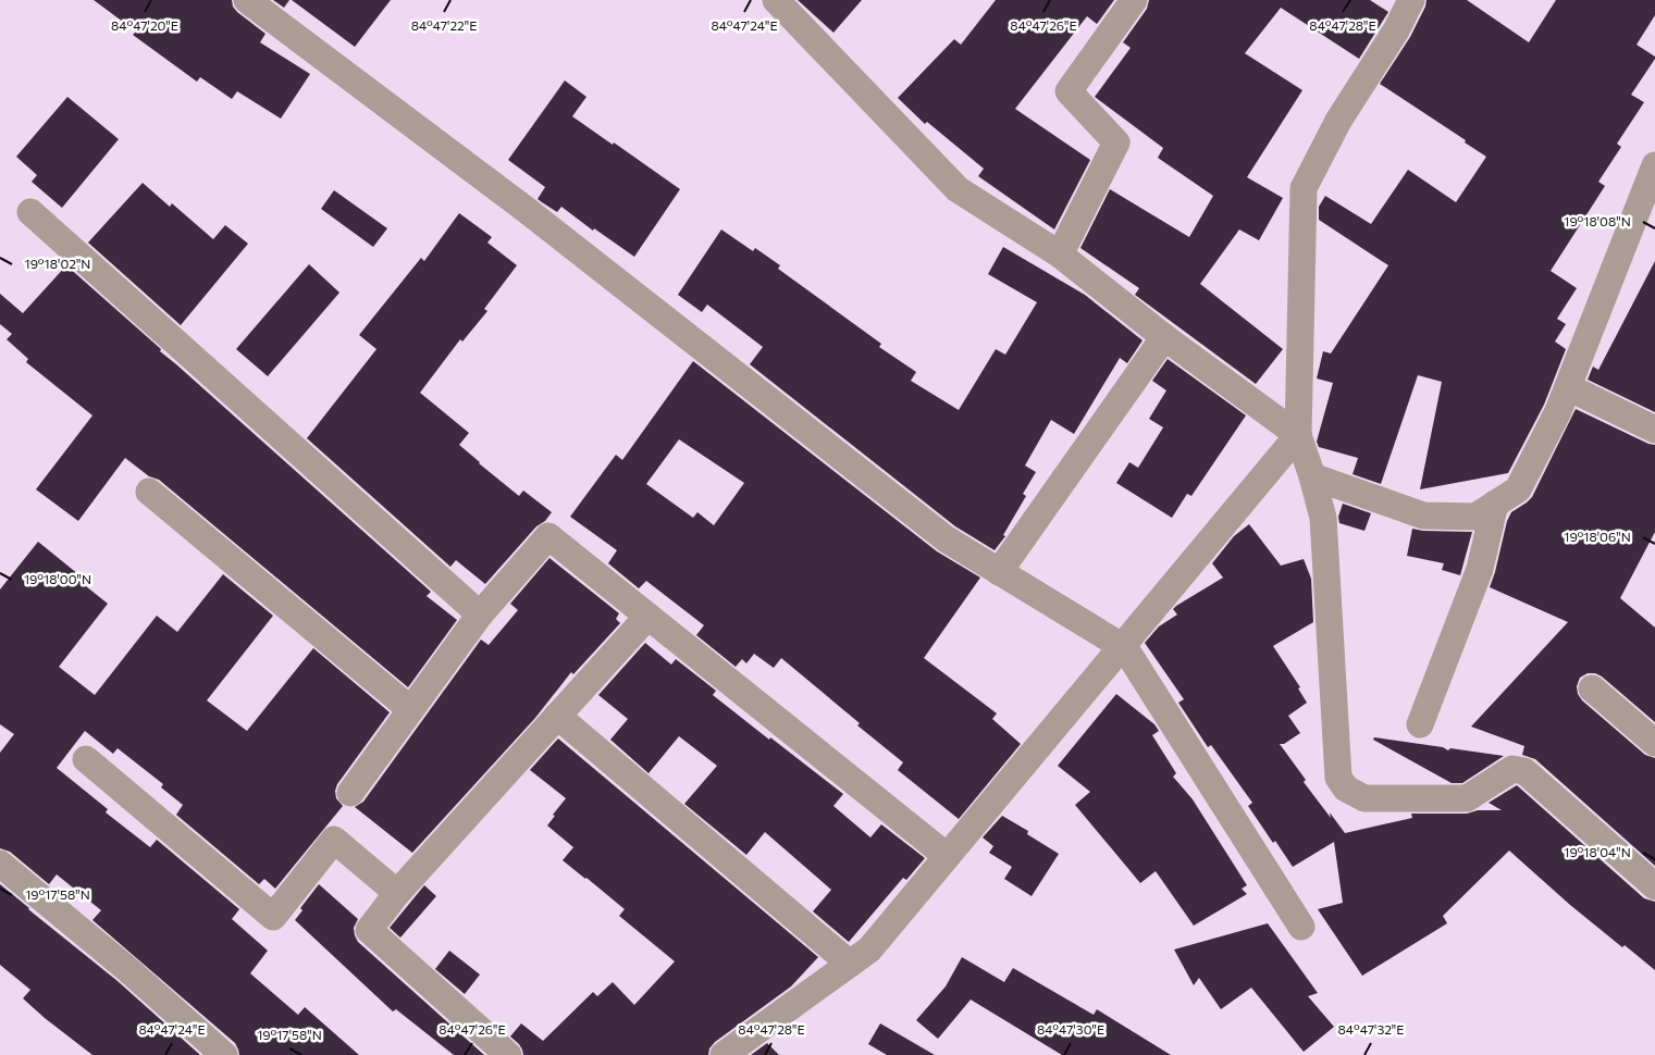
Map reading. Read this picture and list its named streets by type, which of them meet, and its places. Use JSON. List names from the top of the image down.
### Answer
{
  "coordinates": [
    "84°47'20\"E",
    "84°47'22\"E",
    "84°47'24\"E",
    "84°47'26\"E",
    "84°47'28\"E",
    "19°18'08\"N",
    "19°18'02\"N",
    "19°18'06\"N",
    "19°18'00\"N",
    "19°18'04\"N",
    "19°17'58\"N",
    "84°47'30\"E",
    "84°47'32\"E"
  ]
}
